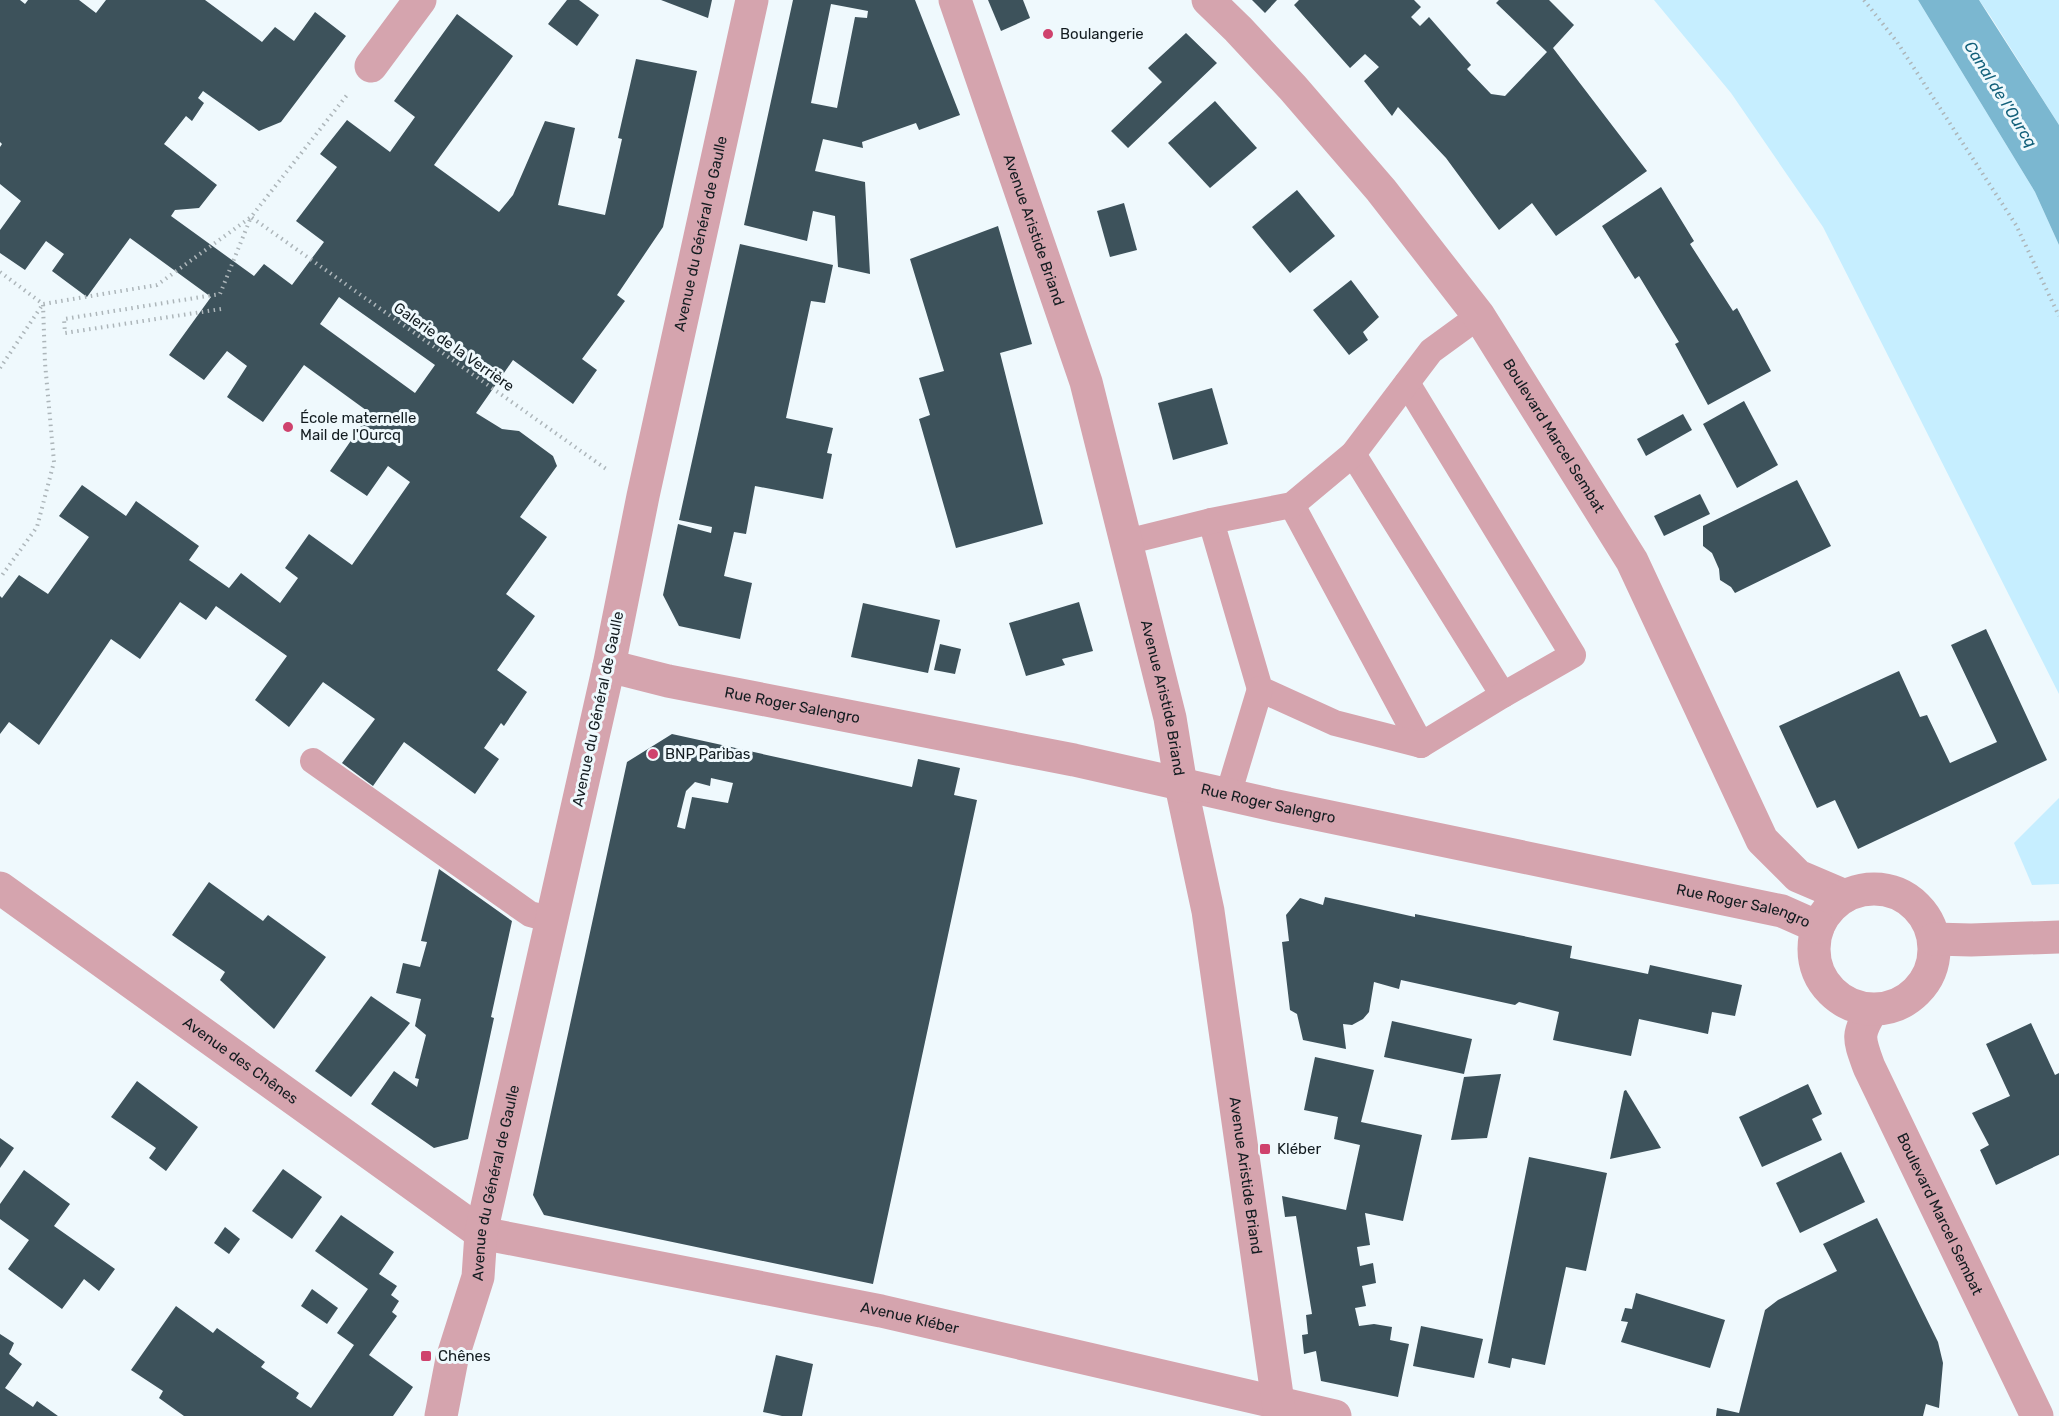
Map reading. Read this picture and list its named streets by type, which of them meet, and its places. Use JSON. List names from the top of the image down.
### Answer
{
  "streets": {
    "street": [
      "Avenue Aristide Briand",
      "Avenue du Général de Gaulle",
      "Boulevard Marcel Sembat",
      "Rue Roger Salengro",
      "Avenue des Chênes",
      "Avenue Kléber"
    ],
    "path": ["Galerie de la Verrière"]
  },
  "crossings": [
    ["Avenue Aristide Briand", "Rue Roger Salengro"],
    ["Avenue Aristide Briand", "Avenue Kléber"],
    ["Avenue du Général de Gaulle", "Galerie de la Verrière"],
    ["Avenue du Général de Gaulle", "Rue Roger Salengro"],
    ["Avenue du Général de Gaulle", "Avenue des Chênes"],
    ["Avenue du Général de Gaulle", "Avenue Kléber"],
    ["Boulevard Marcel Sembat", "Rue Roger Salengro"],
    ["Avenue des Chênes", "Avenue Kléber"]
  ],
  "water": ["Canal de l'Ourcq"],
  "places": {
    "other": ["Boulangerie", "École maternelle Mail de l'Ourcq", "BNP Paribas"],
    "transit": ["Kléber", "Chênes"]
  }
}
